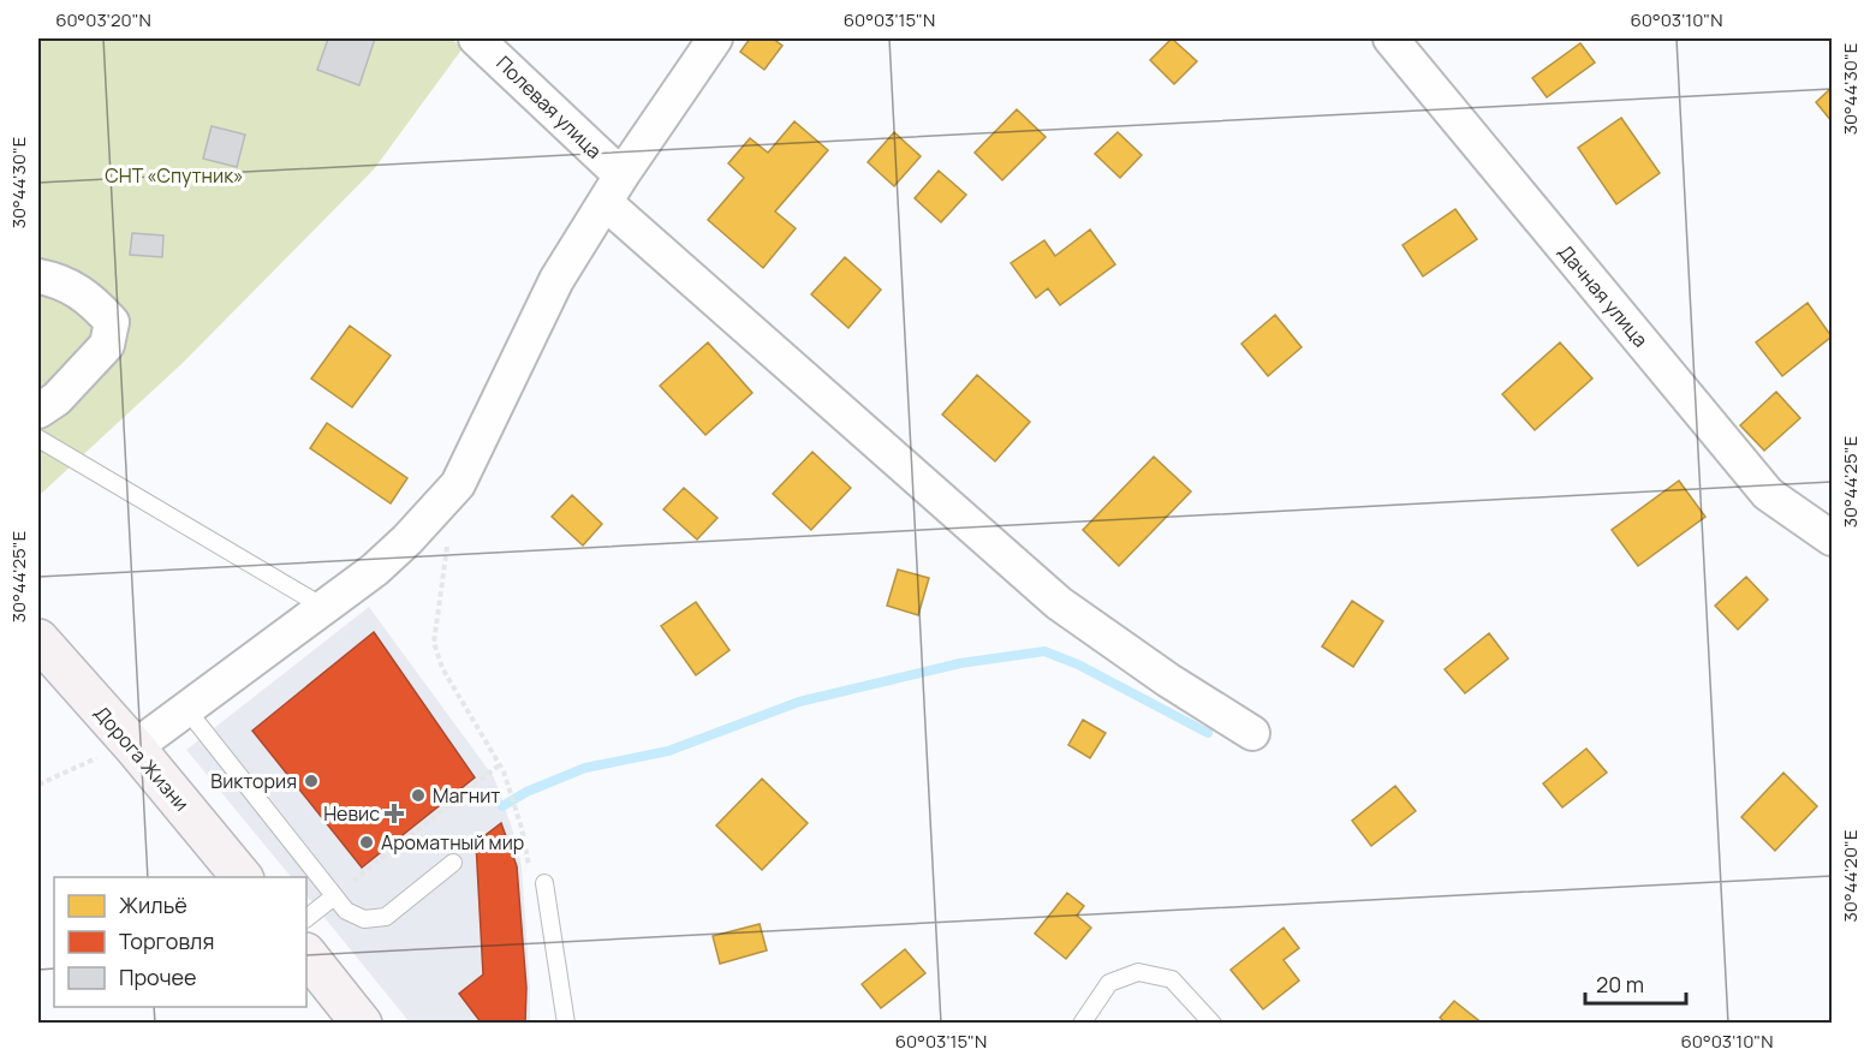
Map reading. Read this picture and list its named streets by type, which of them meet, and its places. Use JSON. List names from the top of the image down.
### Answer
{
  "streets": {
    "main road": ["Дорога Жизни"],
    "street": ["Полевая улица", "Дачная улица"]
  },
  "parks": ["СНТ «Спутник»"],
  "places": {
    "other": ["Виктория", "Магнит", "Ароматный мир"],
    "health": ["Невис"]
  },
  "legend": ["Жильё", "Торговля", "Прочее"],
  "scale_bar": "20 m",
  "coordinates": [
    "60°03'20\"N",
    "60°03'15\"N",
    "60°03'10\"N",
    "30°44'30\"E",
    "30°44'25\"E",
    "30°44'20\"E"
  ]
}
